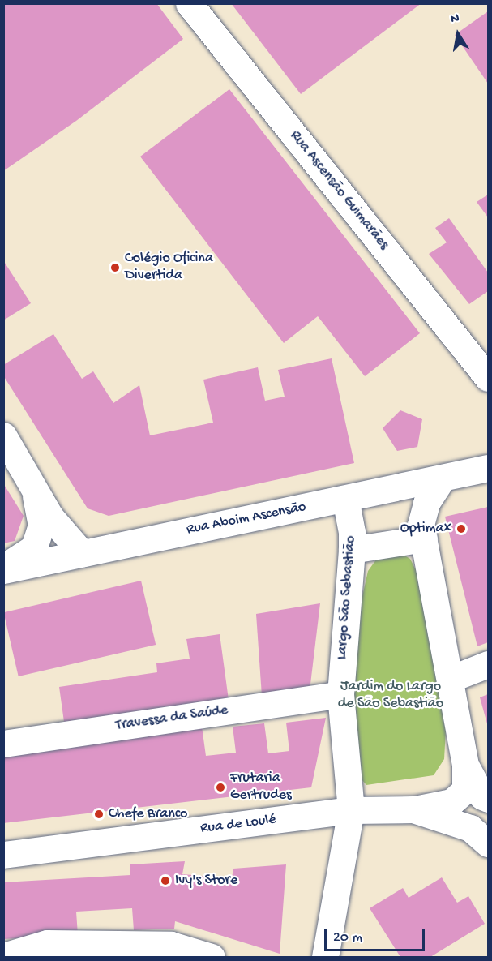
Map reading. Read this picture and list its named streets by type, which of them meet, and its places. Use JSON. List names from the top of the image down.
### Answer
{
  "streets": {
    "street": [
      "Rua Ascensão Guimarães",
      "Rua Aboim Ascensão",
      "Largo São Sebastião",
      "Travessa da Saúde",
      "Rua de Loulé"
    ]
  },
  "crossings": [
    ["Rua Aboim Ascensão", "Largo São Sebastião"],
    ["Largo São Sebastião", "Travessa da Saúde"],
    ["Largo São Sebastião", "Rua de Loulé"]
  ],
  "parks": ["Jardim do Largo de São Sebastião"],
  "places": [
    "Colégio Oficina Divertida",
    "Optimax",
    "Frutaria Gertrudes",
    "Chefe Branco",
    "Ivy's Store"
  ],
  "scale_bar": "20 m",
  "north": "top"
}
